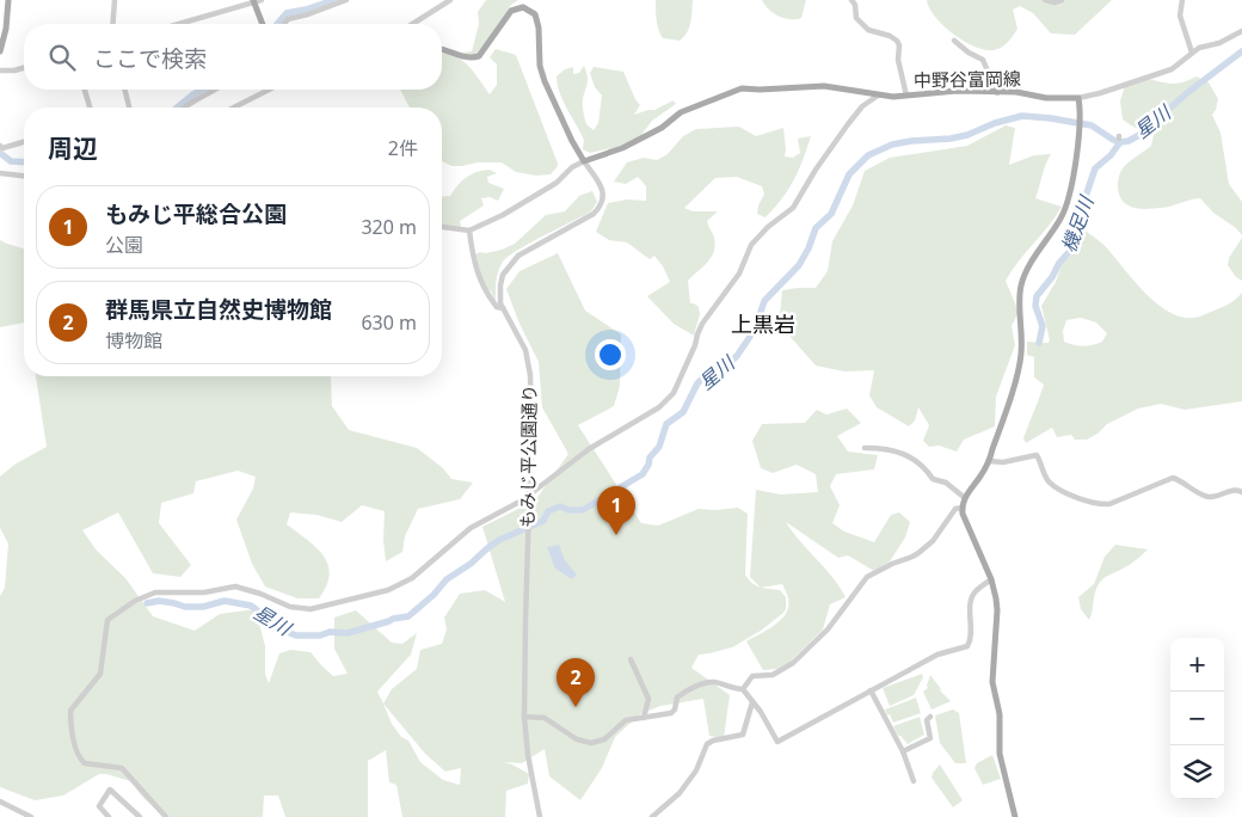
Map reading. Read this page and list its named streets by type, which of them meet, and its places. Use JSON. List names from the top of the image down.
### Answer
{
  "streets": {
    "main road": ["中野谷富岡線"],
    "street": ["もみじ平公園通り"]
  },
  "crossings": [
    ["中野谷富岡線", "もみじ平公園通り"]
  ],
  "districts": ["上黒岩"],
  "water": ["星川", "機足川"],
  "page": {
    "search": "ここで検索",
    "heading": ["周辺", "2件"],
    "list": [
      {
        "mark": "1",
        "name": "もみじ平総合公園",
        "note": "公園",
        "value": "320 m"
      },
      {
        "mark": "2",
        "name": "群馬県立自然史博物館",
        "note": "博物館",
        "value": "630 m"
      }
    ],
    "pins": ["1", "2"],
    "map_buttons": ["+", "−"]
  }
}
